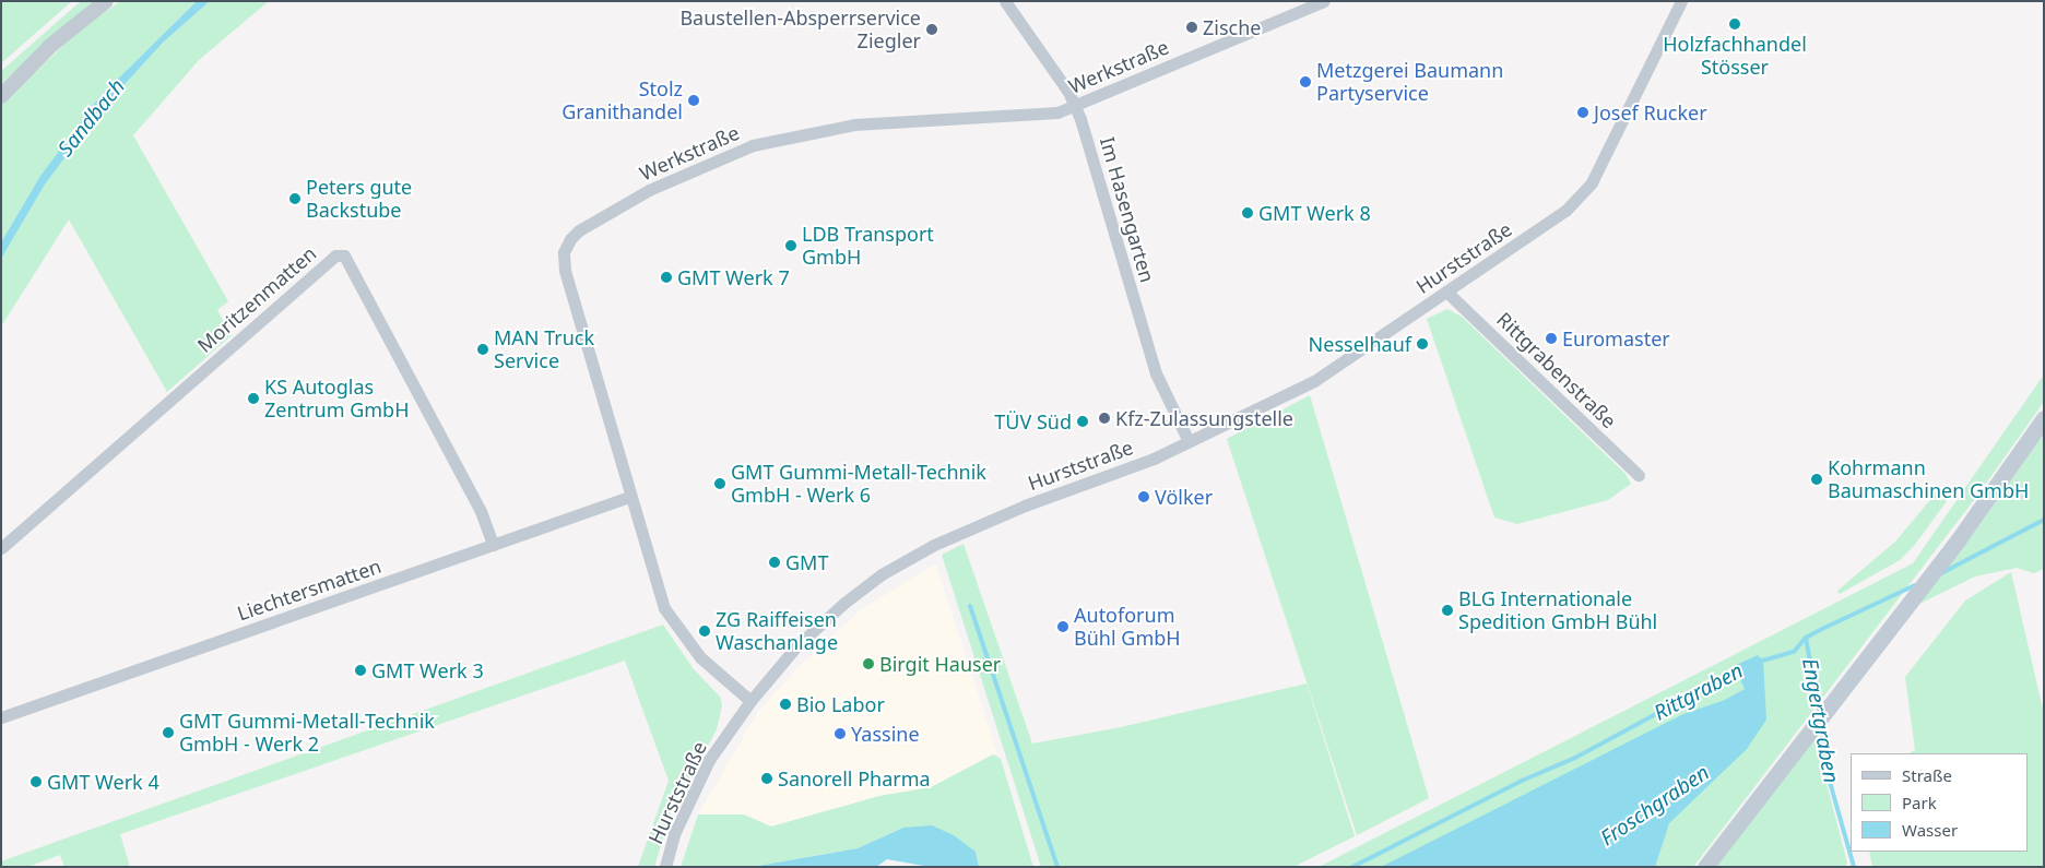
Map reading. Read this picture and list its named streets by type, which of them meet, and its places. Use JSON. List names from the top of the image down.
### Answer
{
  "streets": {
    "street": [
      "Werkstraße",
      "Im Hasengarten",
      "Hurststraße",
      "Moritzenmatten",
      "Rittgrabenstraße",
      "Liechtersmatten"
    ]
  },
  "crossings": [
    ["Werkstraße", "Im Hasengarten"],
    ["Werkstraße", "Hurststraße"],
    ["Werkstraße", "Liechtersmatten"],
    ["Im Hasengarten", "Hurststraße"],
    ["Hurststraße", "Rittgrabenstraße"],
    ["Moritzenmatten", "Liechtersmatten"]
  ],
  "water": [
    "Sandbach",
    "Rittgraben",
    "Engertgraben",
    "Froschgraben"
  ],
  "places": [
    "Holzfachhandel Stösser",
    "Zische",
    "Baustellen-Absperrservice Ziegler",
    "Metzgerei Baumann Partyservice",
    "Stolz Granithandel",
    "Josef Rucker",
    "Peters gute Backstube",
    "GMT Werk 8",
    "LDB Transport GmbH",
    "GMT Werk 7",
    "Euromaster",
    "Nesselhauf",
    "MAN Truck Service",
    "KS Autoglas Zentrum GmbH",
    "Kfz-Zulassungstelle",
    "TÜV Süd",
    "Kohrmann Baumaschinen GmbH",
    "GMT Gummi-Metall-Technik GmbH - Werk 6",
    "Völker",
    "GMT",
    "BLG Internationale Spedition GmbH Bühl",
    "Autoforum Bühl GmbH",
    "ZG Raiffeisen Waschanlage",
    "Birgit Hauser",
    "GMT Werk 3",
    "Bio Labor",
    "GMT Gummi-Metall-Technik GmbH - Werk 2",
    "Yassine",
    "Sanorell Pharma",
    "GMT Werk 4"
  ],
  "legend": ["Straße", "Park", "Wasser"]
}
